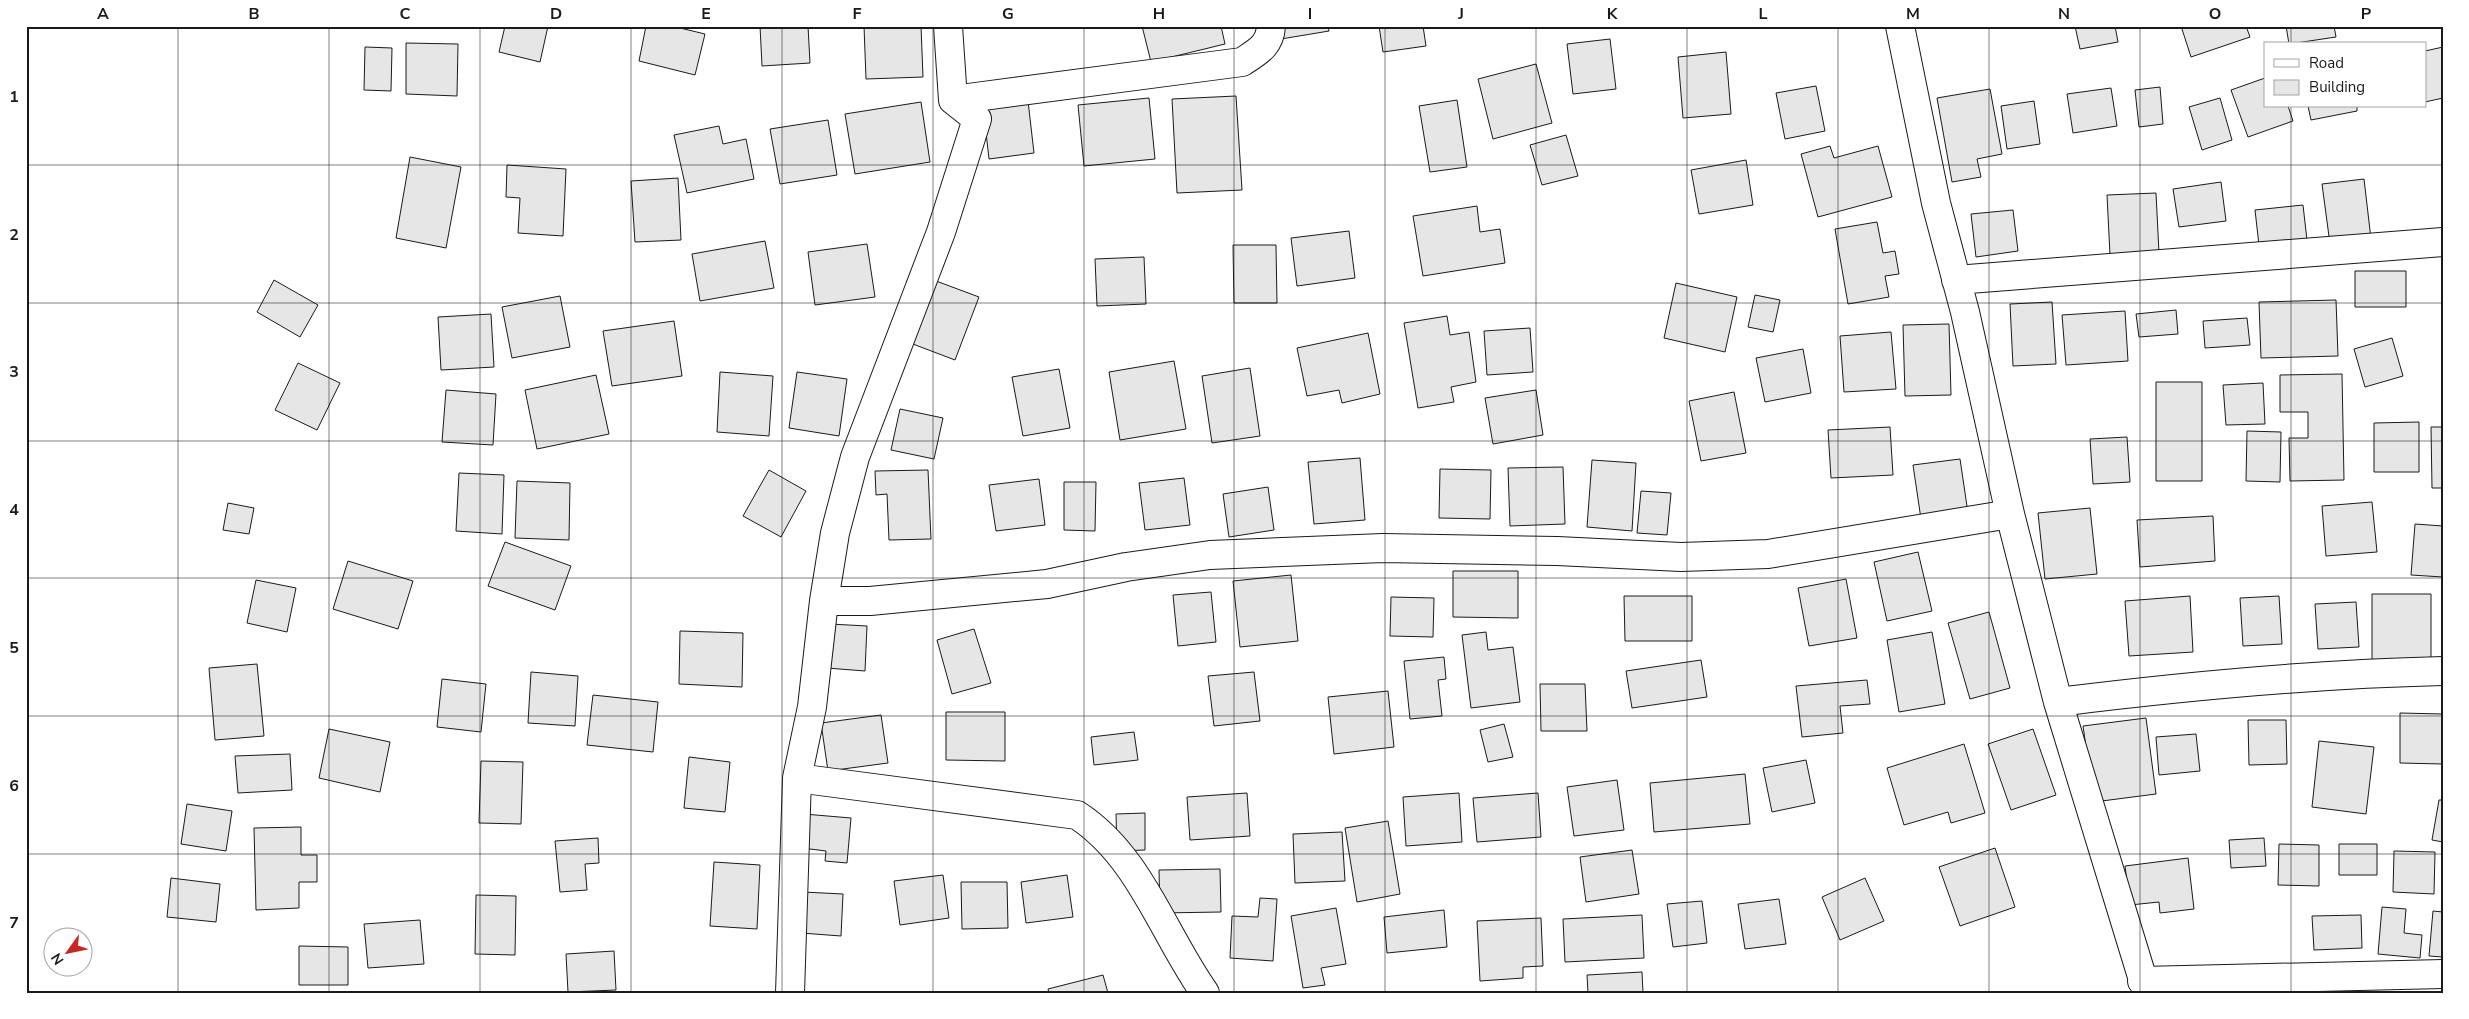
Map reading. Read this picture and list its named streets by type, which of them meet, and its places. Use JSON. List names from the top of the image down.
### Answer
{
  "legend": ["Road", "Building"],
  "north": "bottom left",
  "grid": {
    "columns": [
      "A",
      "B",
      "C",
      "D",
      "E",
      "F",
      "G",
      "H",
      "I",
      "J",
      "K",
      "L",
      "M",
      "N",
      "O",
      "P"
    ],
    "rows": [
      "1",
      "2",
      "3",
      "4",
      "5",
      "6",
      "7"
    ]
  }
}
